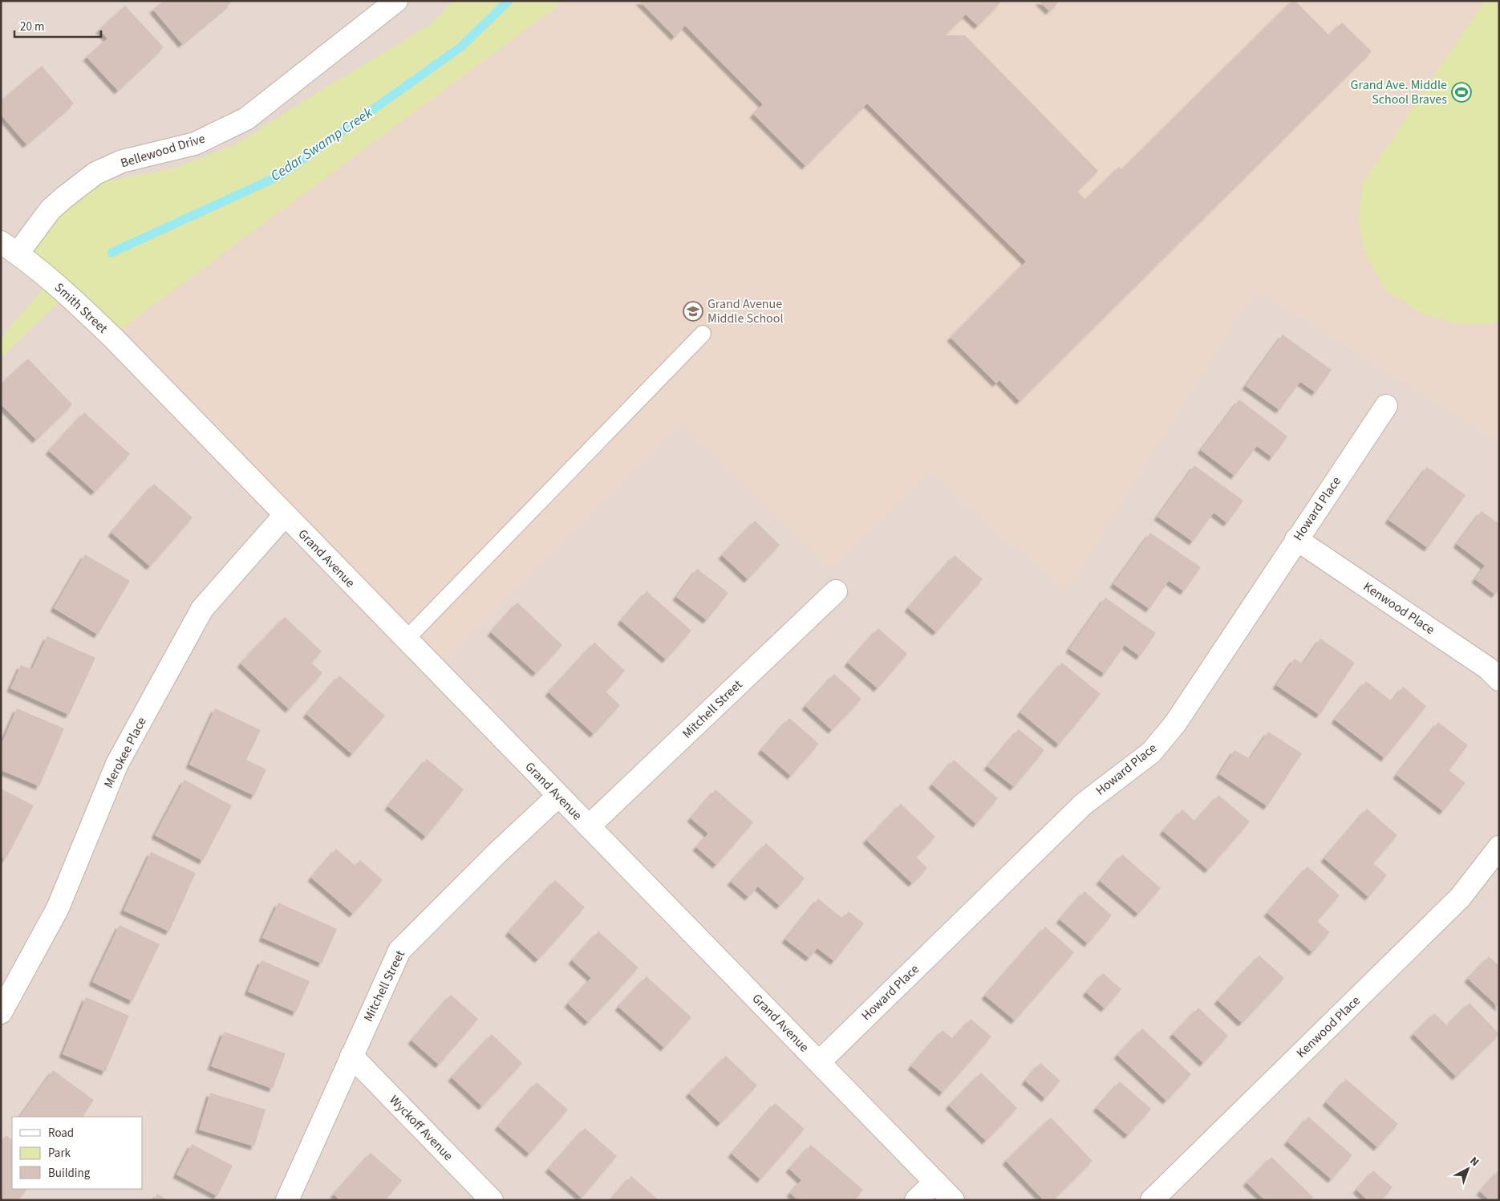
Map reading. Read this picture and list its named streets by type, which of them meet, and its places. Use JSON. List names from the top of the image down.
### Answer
{
  "streets": {
    "street": [
      "Bellewood Drive",
      "Smith Street",
      "Howard Place",
      "Grand Avenue",
      "Kenwood Place",
      "Mitchell Street",
      "Merokee Place",
      "Wyckoff Avenue"
    ]
  },
  "crossings": [
    ["Bellewood Drive", "Smith Street"],
    ["Smith Street", "Grand Avenue"],
    ["Howard Place", "Grand Avenue"],
    ["Howard Place", "Kenwood Place"],
    ["Grand Avenue", "Mitchell Street"],
    ["Grand Avenue", "Merokee Place"],
    ["Mitchell Street", "Wyckoff Avenue"]
  ],
  "water": ["Cedar Swamp Creek"],
  "places": {
    "sports": ["Grand Ave. Middle School Braves"],
    "school or university": ["Grand Avenue Middle School"]
  },
  "legend": ["Road", "Park", "Building"],
  "scale_bar": "20 m",
  "north": "top right"
}
